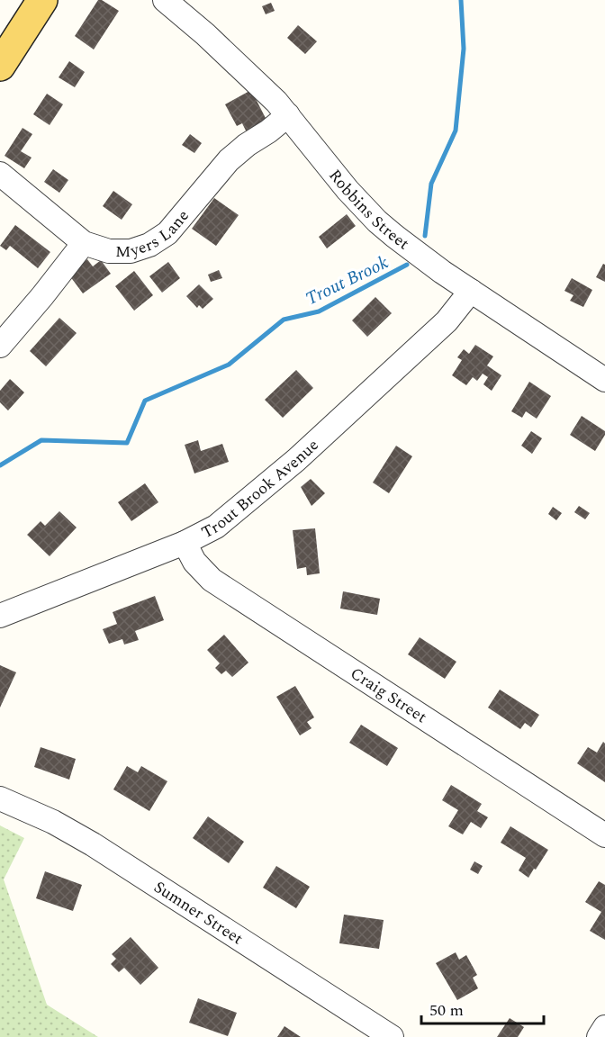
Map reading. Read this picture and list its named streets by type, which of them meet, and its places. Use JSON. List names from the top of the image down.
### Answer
{
  "streets": {
    "street": [
      "Robbins Street",
      "Myers Lane",
      "Trout Brook Avenue",
      "Craig Street",
      "Sumner Street"
    ]
  },
  "crossings": [
    ["Robbins Street", "Myers Lane"],
    ["Robbins Street", "Trout Brook Avenue"],
    ["Trout Brook Avenue", "Craig Street"]
  ],
  "water": ["Trout Brook"],
  "scale_bar": "50 m"
}
